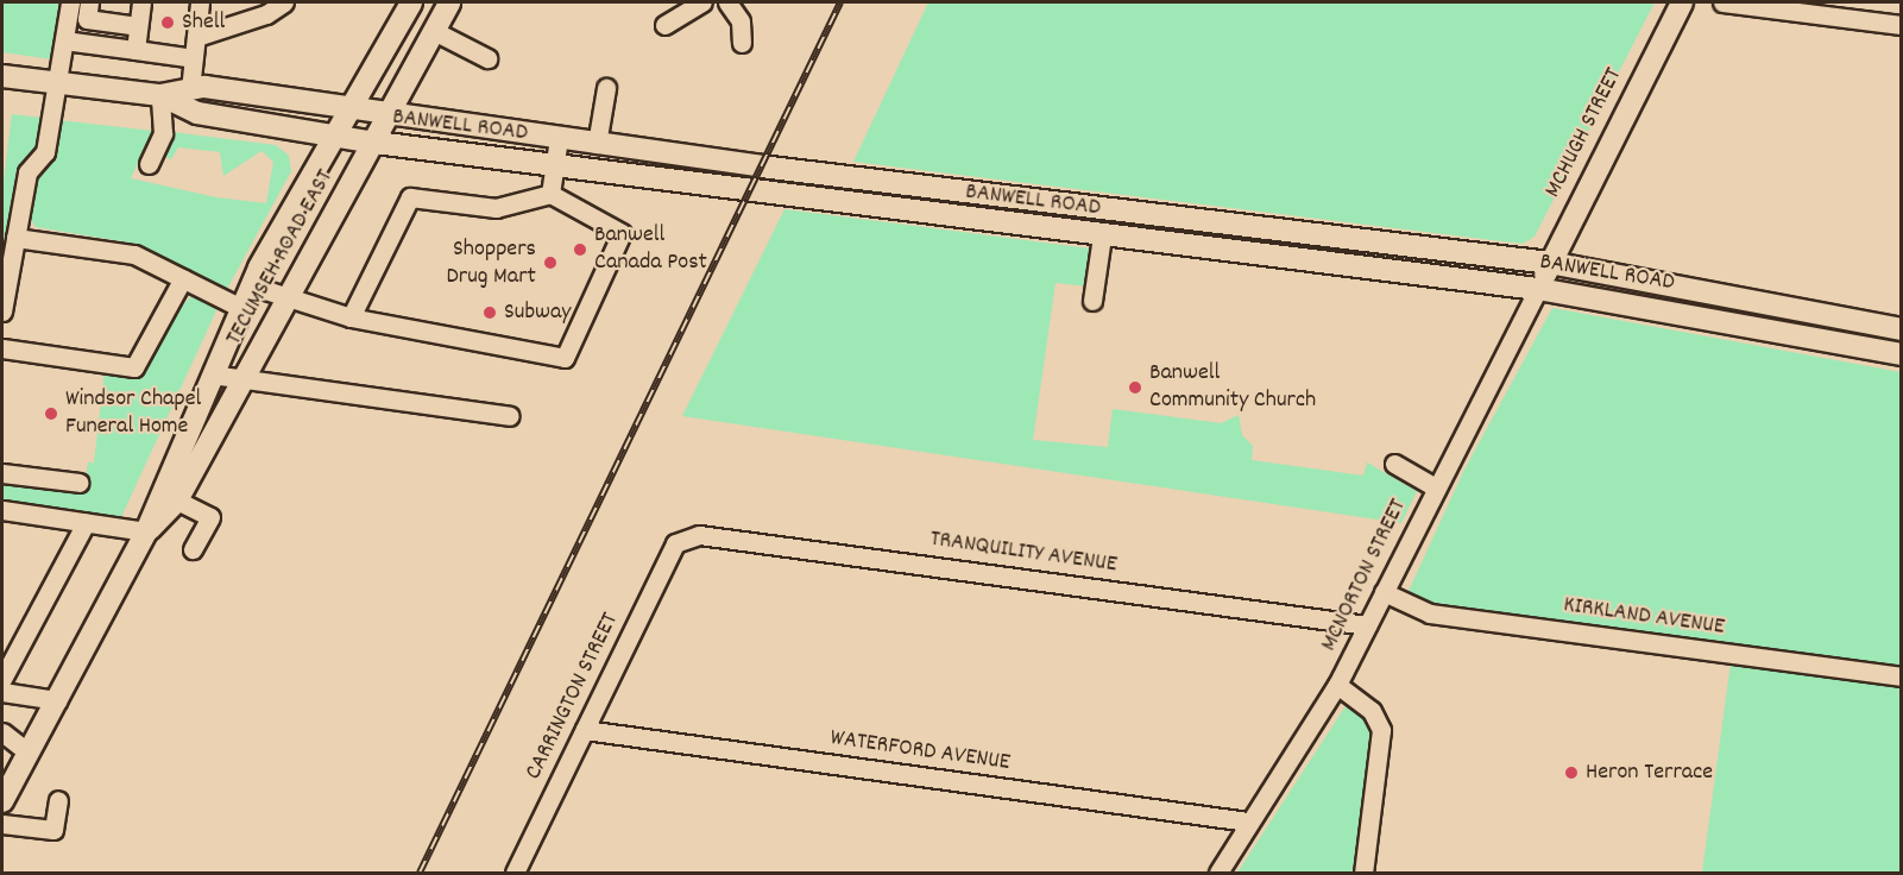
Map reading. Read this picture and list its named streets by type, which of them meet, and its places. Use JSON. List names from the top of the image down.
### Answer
{
  "streets": {
    "main road": ["BANWELL ROAD", "MCHUGH STREET", "TECUMSEH ROAD EAST"],
    "street": [
      "TRANQUILITY AVENUE",
      "MCNORTON STREET",
      "KIRKLAND AVENUE",
      "CARRINGTON STREET",
      "WATERFORD AVENUE"
    ]
  },
  "crossings": [
    ["BANWELL ROAD", "MCHUGH STREET"],
    ["BANWELL ROAD", "TECUMSEH ROAD EAST"],
    ["BANWELL ROAD", "MCNORTON STREET"],
    ["MCHUGH STREET", "MCNORTON STREET"],
    ["TRANQUILITY AVENUE", "MCNORTON STREET"],
    ["TRANQUILITY AVENUE", "CARRINGTON STREET"],
    ["MCNORTON STREET", "KIRKLAND AVENUE"],
    ["MCNORTON STREET", "WATERFORD AVENUE"],
    ["CARRINGTON STREET", "WATERFORD AVENUE"]
  ],
  "places": [
    "Shell",
    "Banwell Canada Post",
    "Shoppers Drug Mart",
    "Subway",
    "Banwell Community Church",
    "Windsor Chapel Funeral Home",
    "Heron Terrace"
  ]
}
